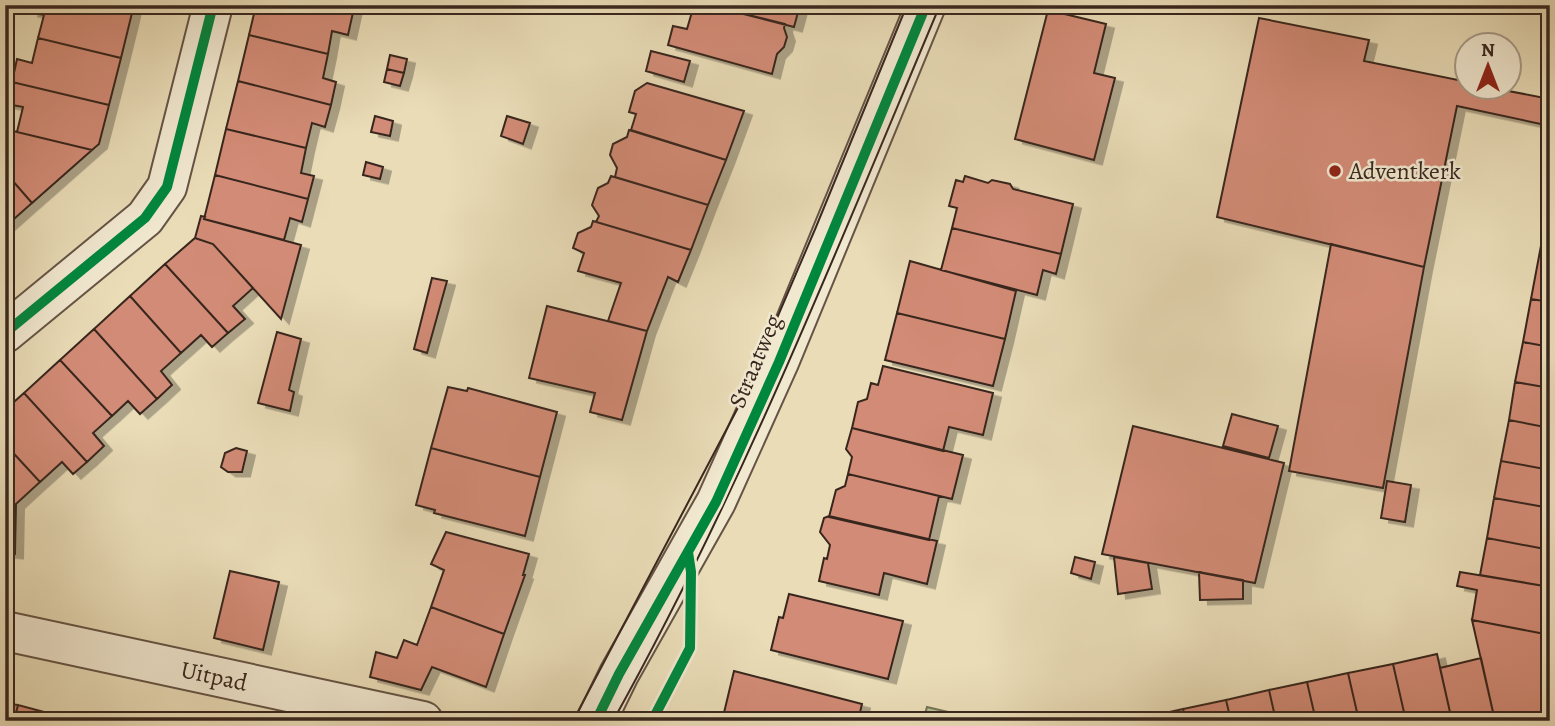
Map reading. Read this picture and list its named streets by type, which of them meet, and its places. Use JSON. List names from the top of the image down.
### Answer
{
  "streets": {
    "street": ["Straatweg", "Uitpad"]
  },
  "places": ["Adventkerk"],
  "north": "top"
}
